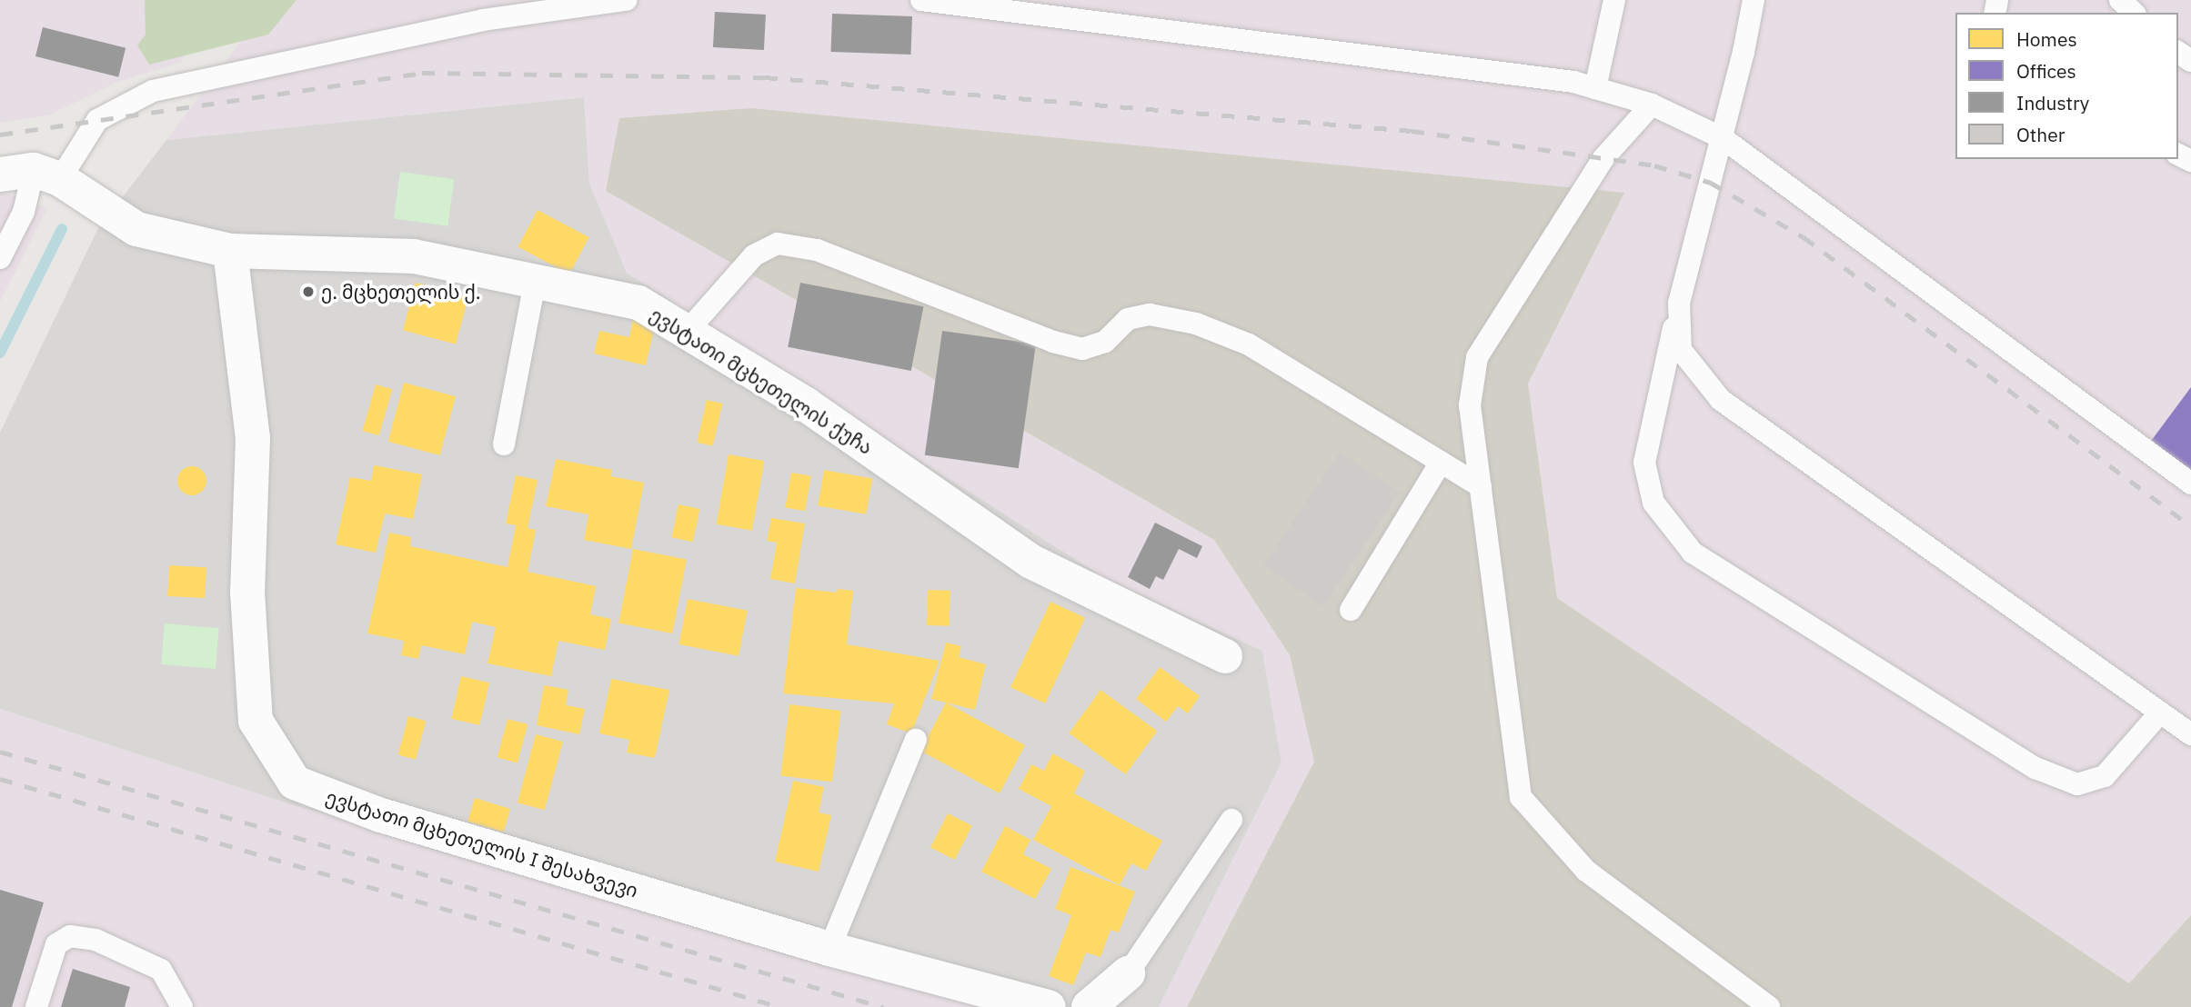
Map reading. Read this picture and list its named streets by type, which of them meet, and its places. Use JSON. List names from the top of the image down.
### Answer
{
  "streets": {
    "street": ["ევსტათი მცხეთელის ქუჩა", "ევსტათი მცხეთელის I შესახვევი"]
  },
  "crossings": [
    ["ევსტათი მცხეთელის ქუჩა", "ევსტათი მცხეთელის I შესახვევი"]
  ],
  "places": ["ე. მცხეთელის ქ."],
  "legend": [
    "Homes",
    "Offices",
    "Industry",
    "Other"
  ]
}
